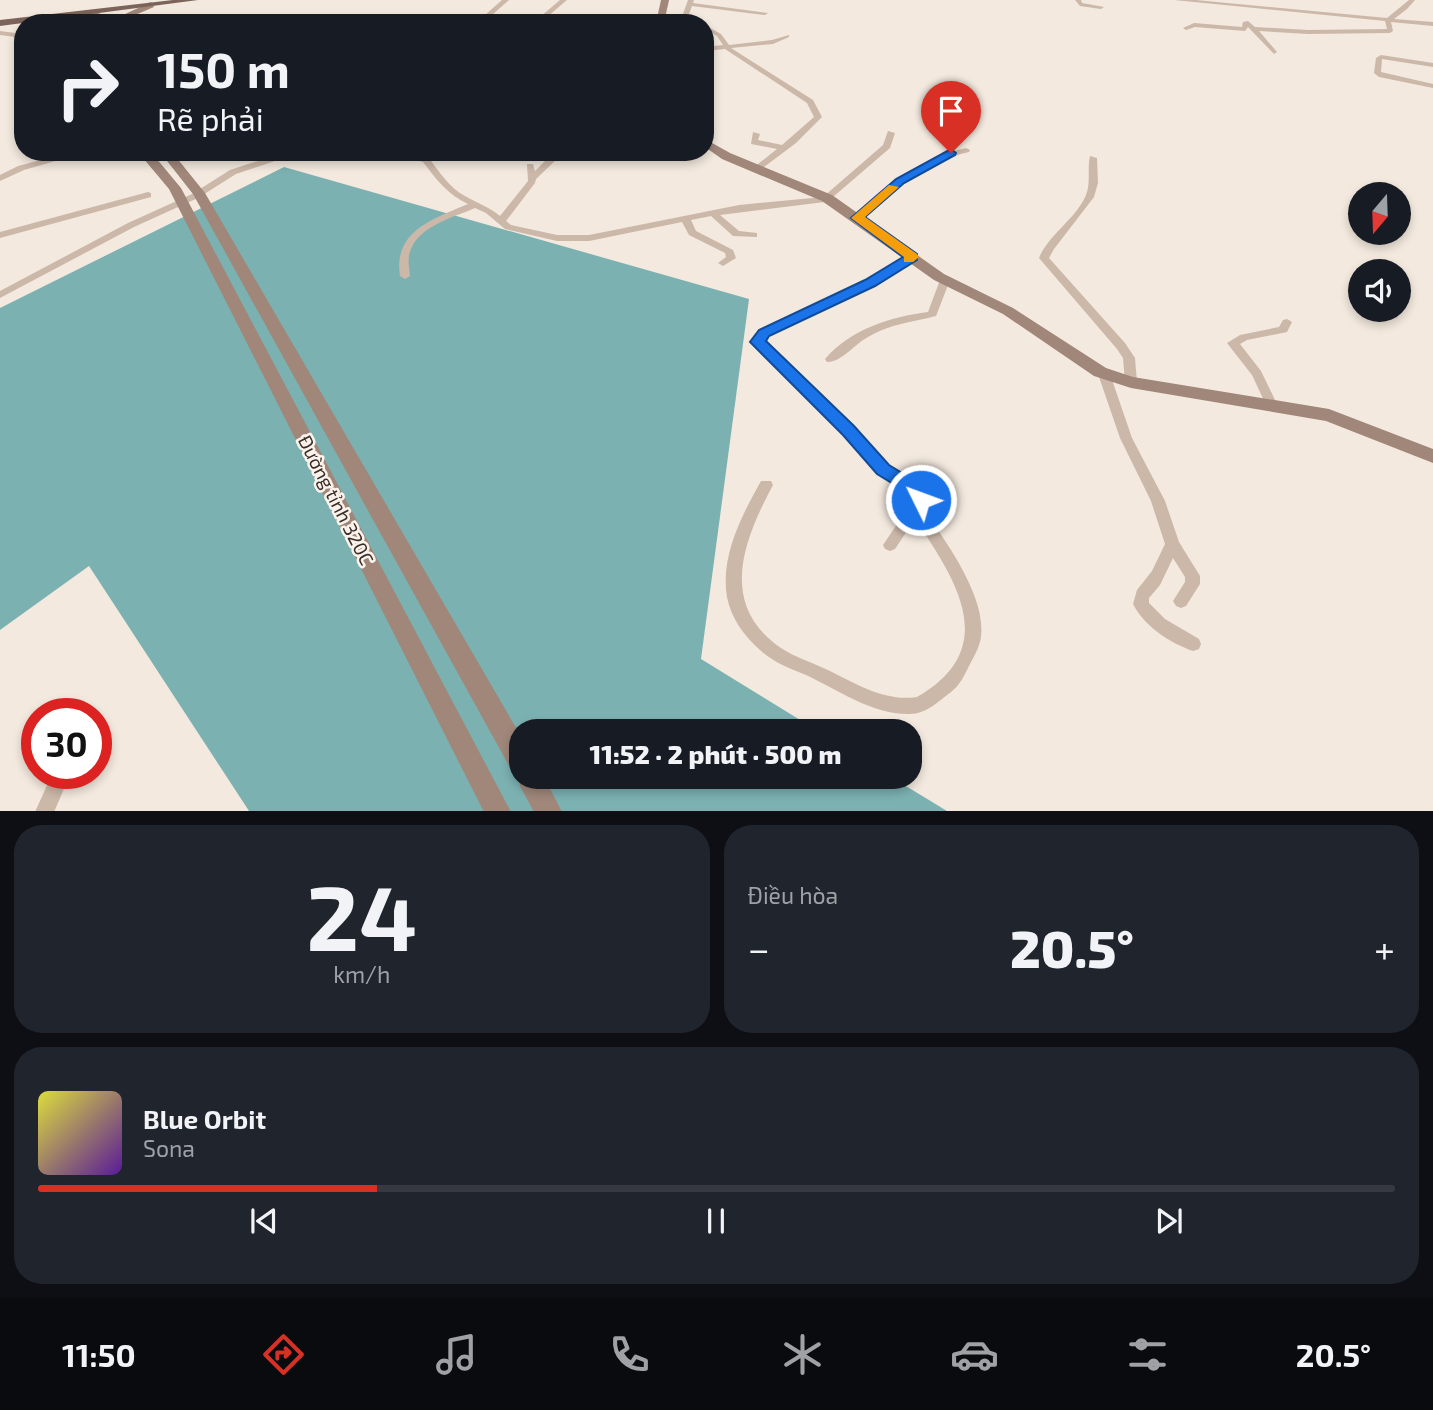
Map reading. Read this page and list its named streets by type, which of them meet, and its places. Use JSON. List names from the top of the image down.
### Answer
{
  "streets": {
    "main road": ["Đường tỉnh 320C"]
  },
  "north": "bottom",
  "page": {
    "turn": ["150 m", "Rẽ phải"],
    "limit": "30",
    "trip": "11:52 · 2 phút · 500 m",
    "tile": [
      ["24", "km/h"],
      "Điều hòa"
    ],
    "heat": ["−", "20.5°", "+"],
    "song": ["Blue Orbit", "Sona"],
    "tabs": ["11:50", "20.5°"]
  }
}
